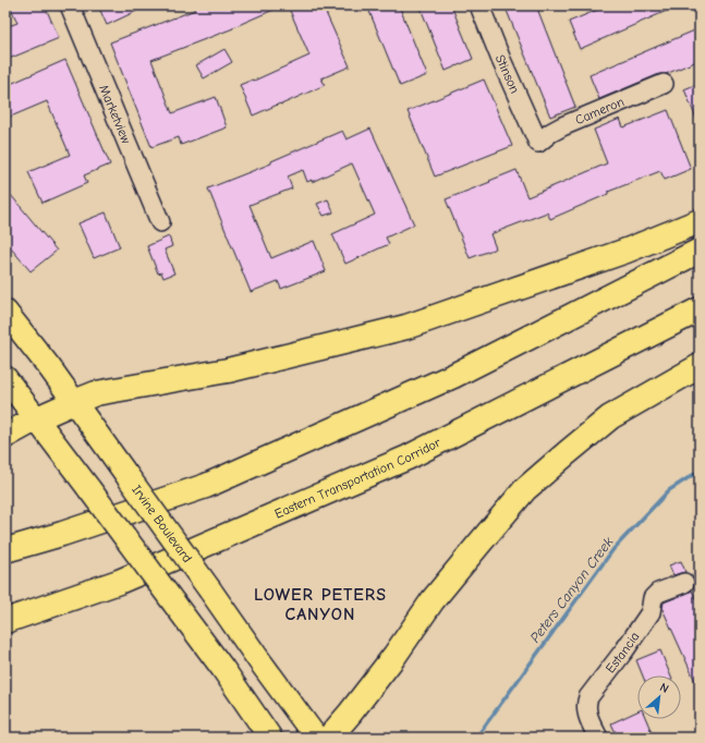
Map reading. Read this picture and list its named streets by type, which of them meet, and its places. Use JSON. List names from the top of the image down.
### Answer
{
  "streets": {
    "highway": ["Eastern Transportation Corridor"],
    "main road": ["Irvine Boulevard"],
    "street": [
      "Stinson",
      "Cameron",
      "Marketview",
      "Estancia"
    ]
  },
  "crossings": [
    ["Stinson", "Cameron"]
  ],
  "districts": ["LOWER PETERS CANYON"],
  "water": ["Peters Canyon Creek"],
  "north": "top right"
}
